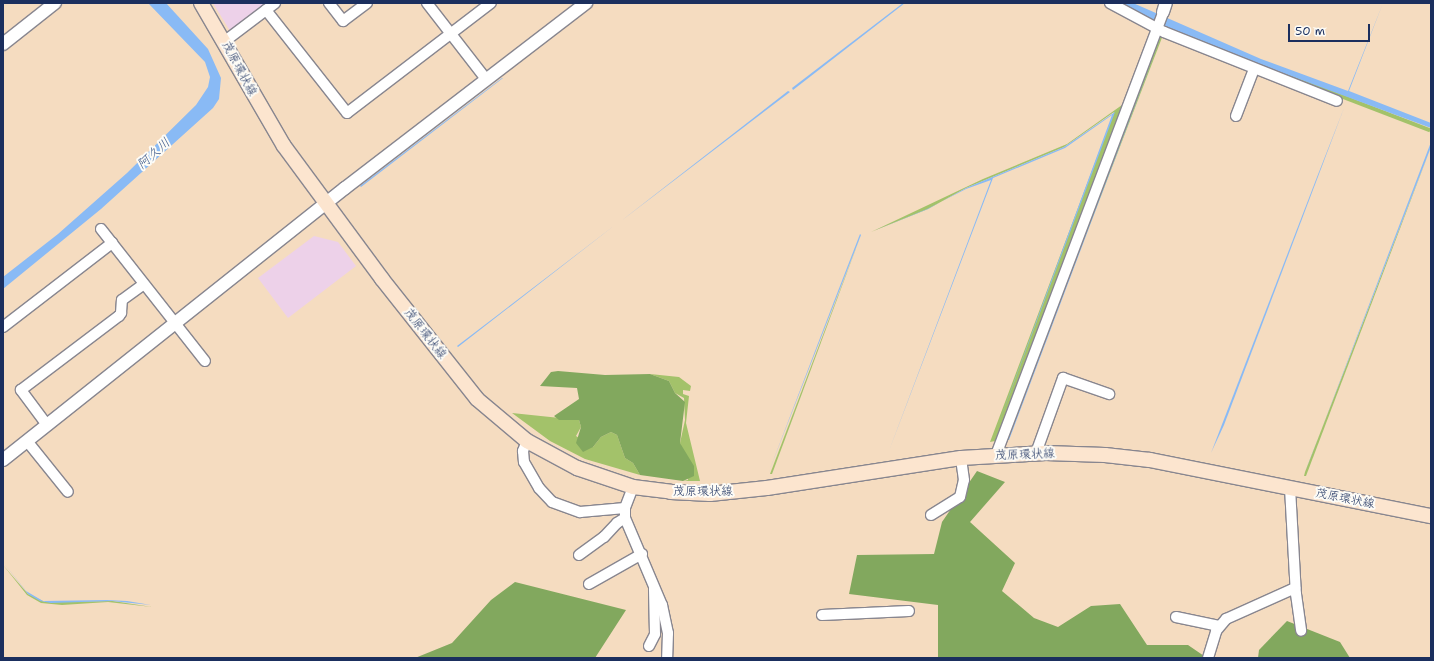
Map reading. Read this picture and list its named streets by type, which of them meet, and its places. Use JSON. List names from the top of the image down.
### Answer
{
  "streets": {
    "main road": ["茂原環状線"]
  },
  "water": ["阿久川"],
  "scale_bar": "50 m"
}
